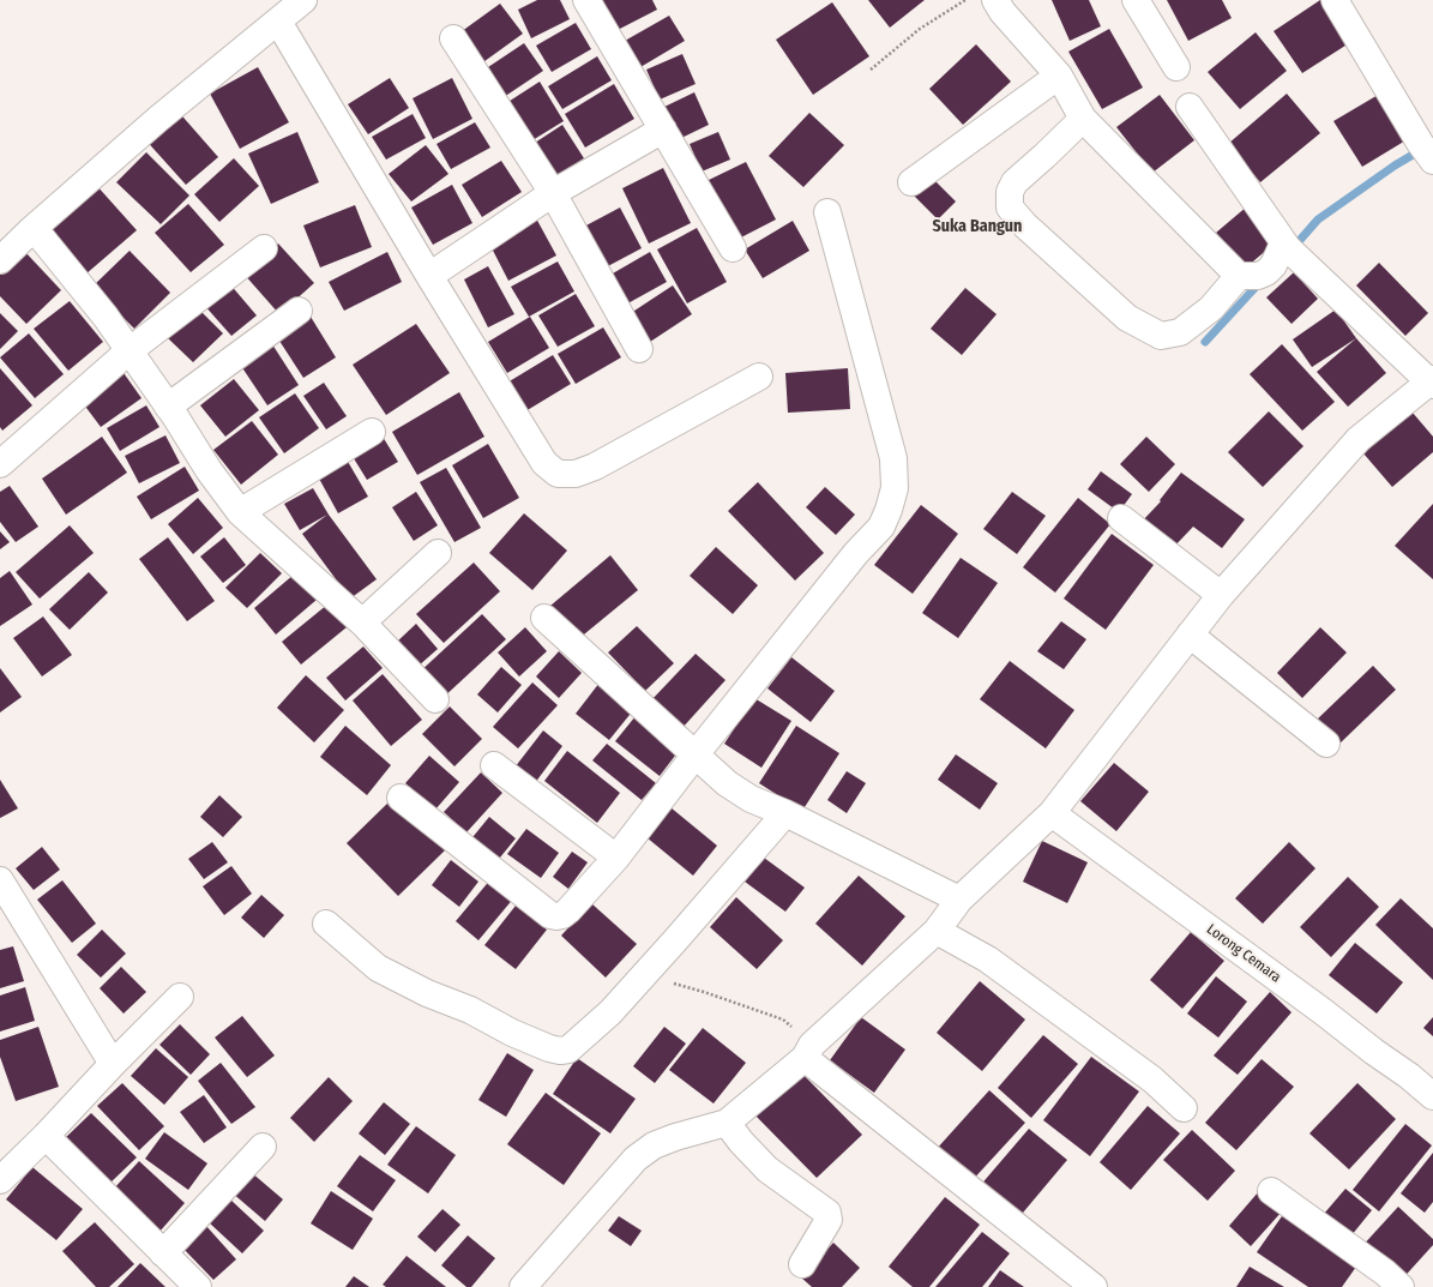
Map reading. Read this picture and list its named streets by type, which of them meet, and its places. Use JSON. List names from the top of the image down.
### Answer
{
  "streets": {
    "street": ["Lorong Cemara"]
  },
  "districts": ["Suka Bangun"]
}
